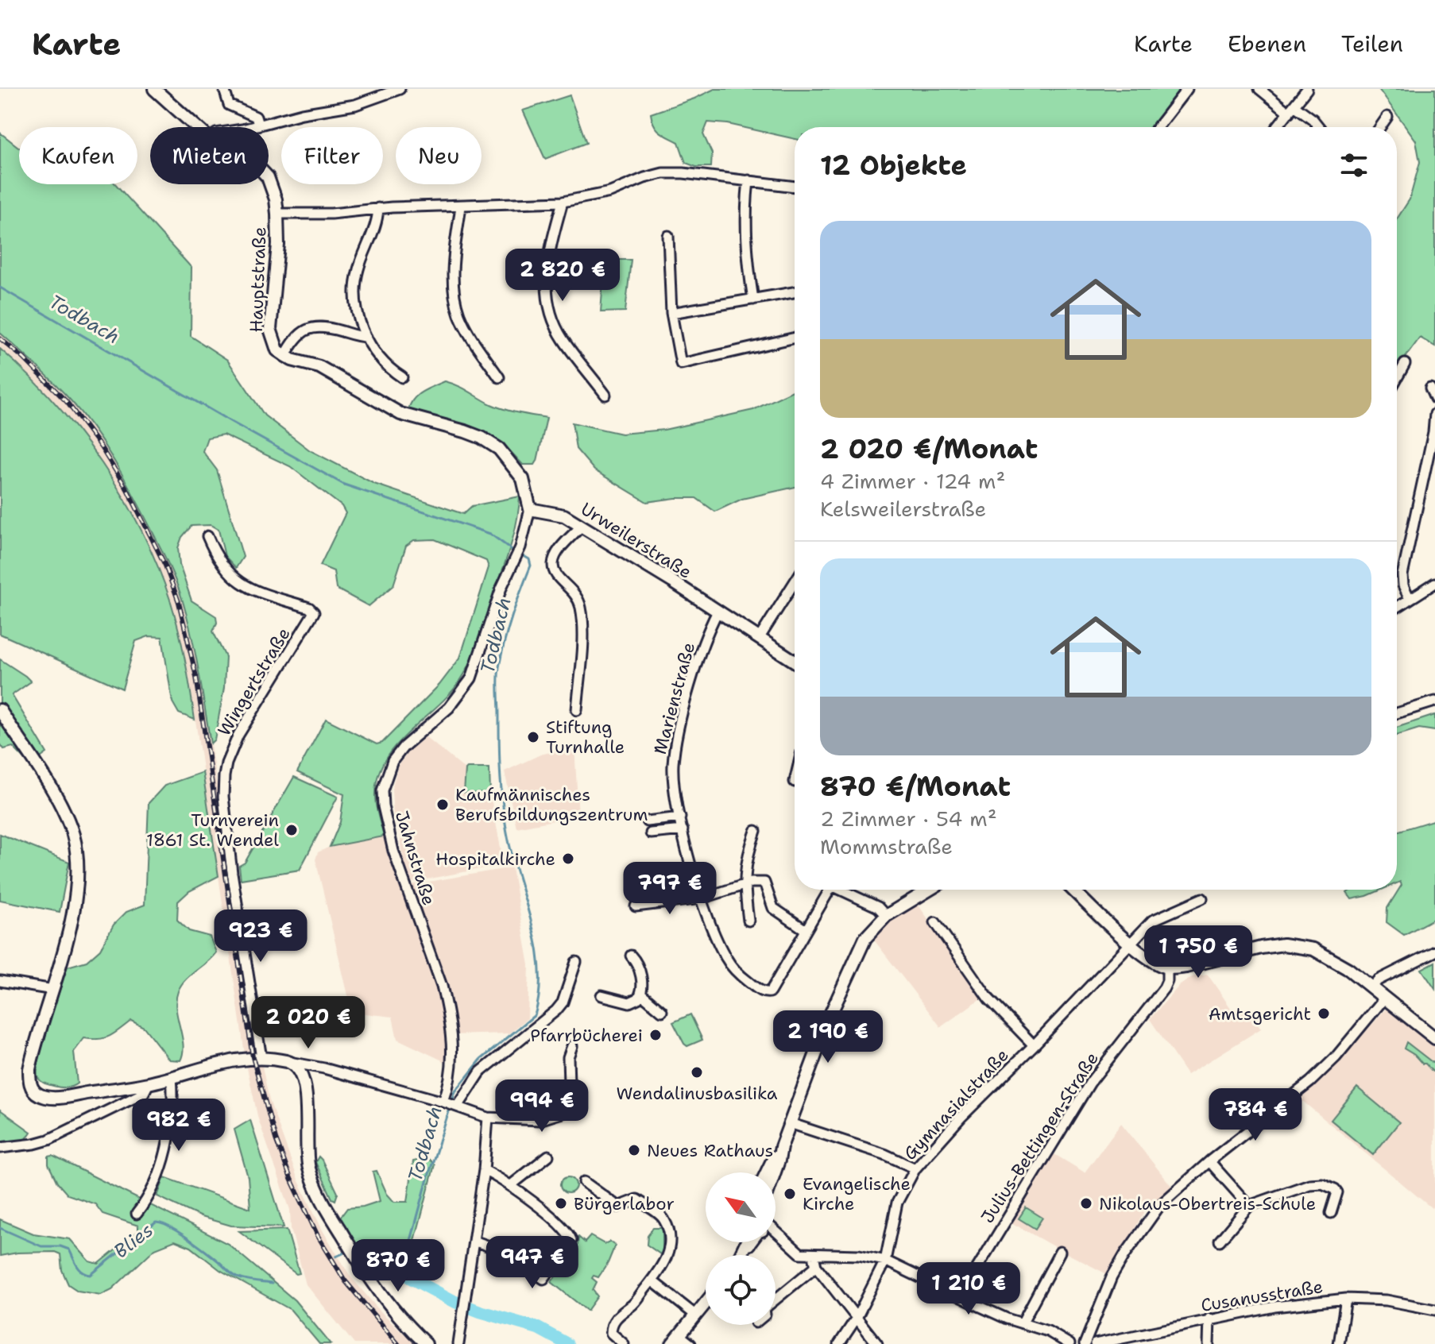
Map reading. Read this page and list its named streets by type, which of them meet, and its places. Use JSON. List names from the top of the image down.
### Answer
{
  "streets": {
    "main road": ["Hauptstraße", "Urweilerstraße"],
    "street": [
      "Wingertstraße",
      "Marienstraße",
      "Jahnstraße",
      "Gymnasialstraße",
      "Julius-Bettingen-Straße",
      "Cusanusstraße"
    ]
  },
  "crossings": [
    ["Urweilerstraße", "Marienstraße"],
    ["Urweilerstraße", "Jahnstraße"]
  ],
  "water": ["Todbach", "Blies"],
  "places": [
    "Stiftung Turnhalle",
    "Kaufmännisches Berufsbildungszentrum",
    "Turnverein 1861 St. Wendel",
    "Hospitalkirche",
    "Amtsgericht",
    "Pfarrbücherei",
    "Wendalinusbasilika",
    "Neues Rathaus",
    "Evangelische Kirche",
    "Bürgerlabor",
    "Nikolaus-Obertreis-Schule"
  ],
  "north": "top left",
  "page": {
    "header": "Karte",
    "nav": ["Karte", "Ebenen", "Teilen"],
    "chip": [
      "Kaufen",
      "Mieten",
      "Filter",
      "Neu"
    ],
    "heading": "12 Objekte",
    "list": [
      {
        "name": "2 020 €/Monat",
        "note": "4 Zimmer · 124 m² · Kelsweilerstraße"
      },
      {
        "name": "870 €/Monat",
        "note": "2 Zimmer · 54 m² · Mommstraße"
      }
    ],
    "price": [
      "2 820 €",
      "797 €",
      "923 €",
      "1 750 €",
      "2 020 €",
      "2 190 €",
      "994 €",
      "784 €",
      "982 €",
      "947 €",
      "870 €",
      "1 210 €"
    ]
  }
}
